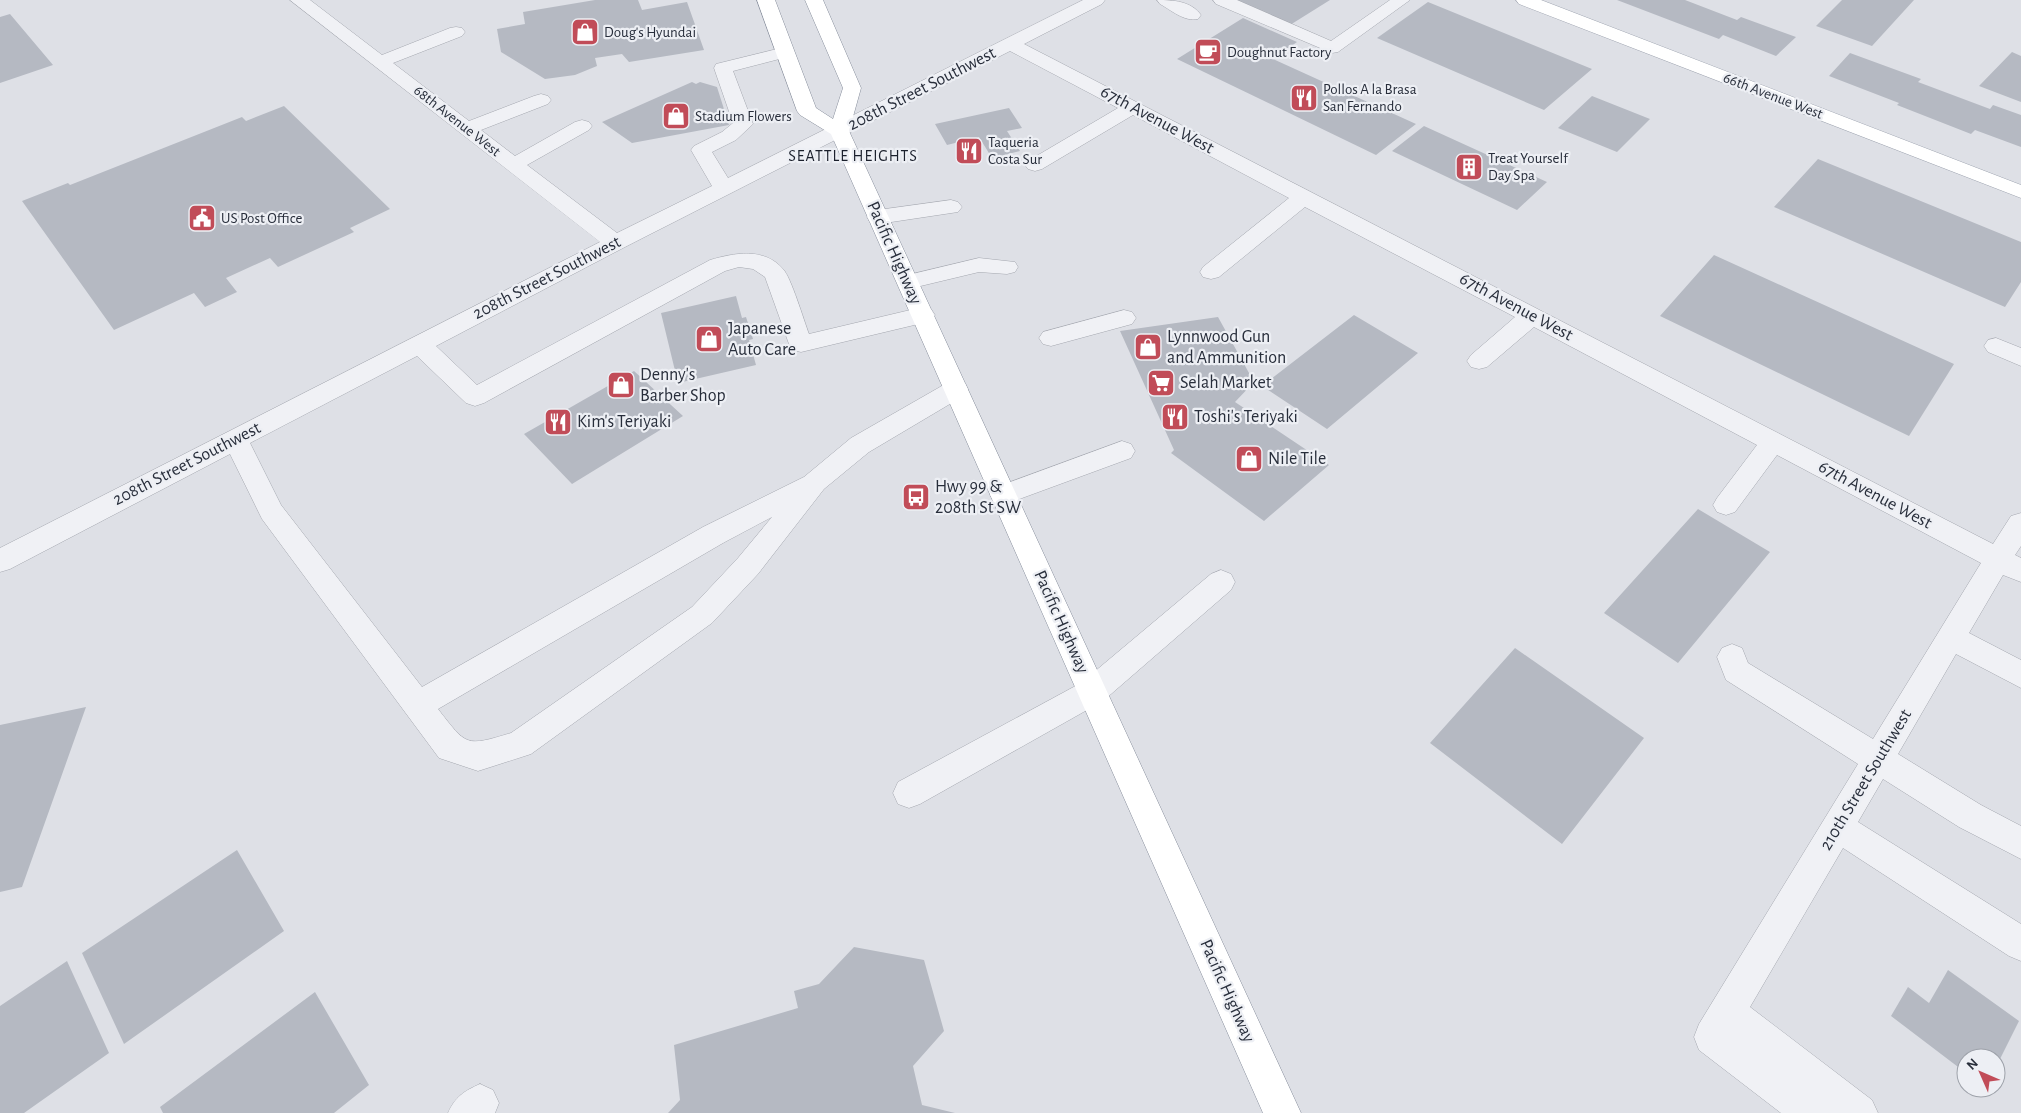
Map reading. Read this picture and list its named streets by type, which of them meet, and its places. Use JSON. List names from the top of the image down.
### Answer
{
  "streets": {
    "main road": ["66th Avenue West", "Pacific Highway"],
    "street": [
      "208th Street Southwest",
      "67th Avenue West",
      "68th Avenue West",
      "210th Street Southwest"
    ]
  },
  "crossings": [
    ["208th Street Southwest", "67th Avenue West"],
    ["208th Street Southwest", "68th Avenue West"],
    ["208th Street Southwest", "Pacific Highway"],
    ["67th Avenue West", "210th Street Southwest"]
  ],
  "districts": ["SEATTLE HEIGHTS"],
  "places": {
    "shop": [
      "Doug's Hyundai",
      "Stadium Flowers",
      "Japanese Auto Care",
      "Lynnwood Gun and Ammunition",
      "Denny's Barber Shop",
      "Nile Tile"
    ],
    "cafe": ["Doughnut Factory"],
    "restaurant": [
      "Pollos A la Brasa San Fernando",
      "Taqueria Costa Sur",
      "Toshi's Teriyaki",
      "Kim's Teriyaki"
    ],
    "building": ["Treat Yourself Day Spa"],
    "public building": ["US Post Office"],
    "supermarket": ["Selah Market"],
    "bus stop": ["Hwy 99 & 208th St SW"]
  },
  "north": "top left"
}
